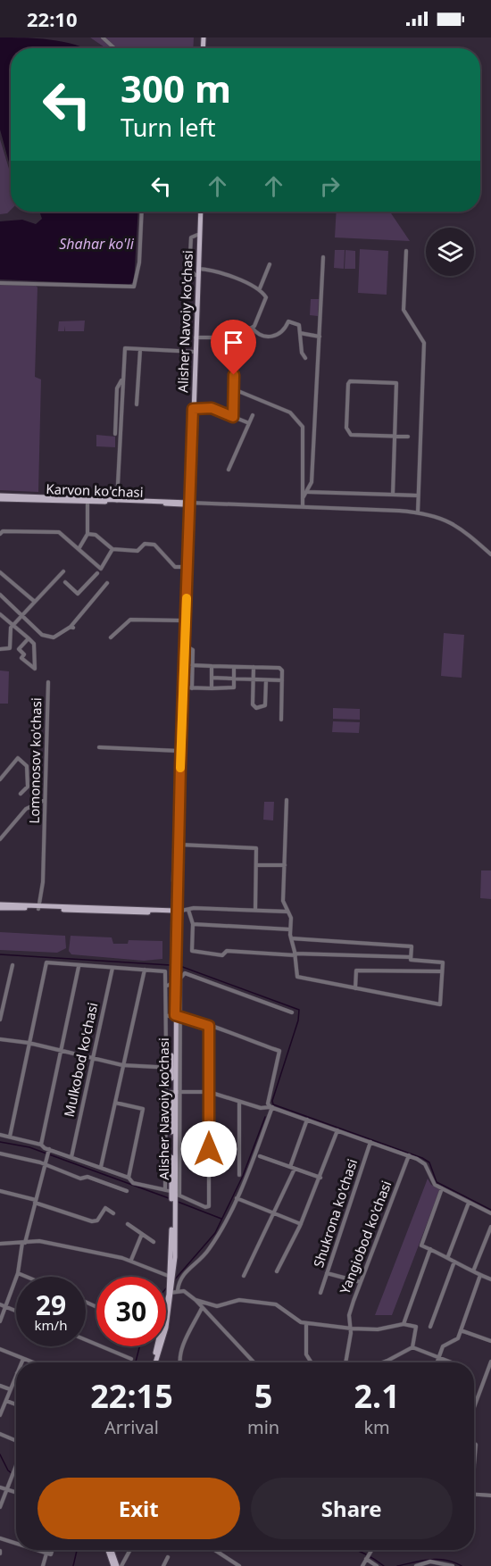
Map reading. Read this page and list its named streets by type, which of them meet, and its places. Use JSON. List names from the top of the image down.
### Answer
{
  "streets": {
    "main road": ["Alisher Navoiy ko'chasi", "Karvon ko'chasi"],
    "street": [
      "Lomonosov ko'chasi",
      "Mulkobod ko'chasi",
      "Shukrona ko'chasi",
      "Yangiobod ko'chasi"
    ]
  },
  "crossings": [
    ["Alisher Navoiy ko'chasi", "Karvon ko'chasi"]
  ],
  "water": ["Shahar ko'li"],
  "page": {
    "status": "22:10",
    "turn": ["300 m", "Turn left"],
    "speed": "29 km/h",
    "limit": "30",
    "eta": [
      "22:15",
      "Arrival",
      "5",
      "min",
      "2.1",
      "km"
    ],
    "buttons": ["Exit", "Share"]
  }
}
